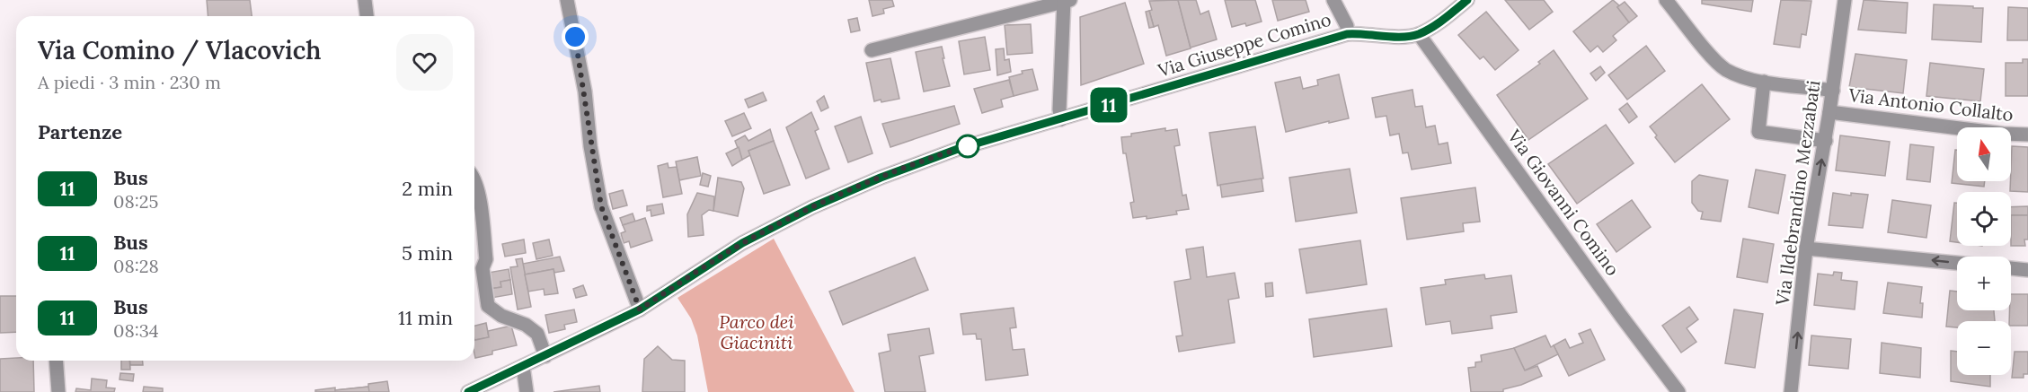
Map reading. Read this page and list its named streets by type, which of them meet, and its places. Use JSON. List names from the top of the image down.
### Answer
{
  "streets": {
    "street": [
      "Via Giuseppe Comino",
      "Via Antonio Collalto",
      "Via Ildebrandino Mezzabati",
      "Via Giovanni Comino"
    ]
  },
  "crossings": [
    ["Via Giuseppe Comino", "Via Giovanni Comino"],
    ["Via Antonio Collalto", "Via Ildebrandino Mezzabati"]
  ],
  "one_way": ["Via Ildebrandino Mezzabati"],
  "parks": ["Parco dei Giaciniti"],
  "lines": ["bus line 11"],
  "north": "top",
  "page": {
    "on_map": "11",
    "heading": [
      ["Via Comino / Vlacovich", "A piedi · 3 min · 230 m"],
      "Partenze"
    ],
    "map_buttons": ["+", "−"],
    "list": [
      {
        "mark": "11",
        "name": "Bus",
        "note": "08:25",
        "value": "2 min"
      },
      {
        "mark": "11",
        "name": "Bus",
        "note": "08:28",
        "value": "5 min"
      },
      {
        "mark": "11",
        "name": "Bus",
        "note": "08:34",
        "value": "11 min"
      }
    ]
  }
}
